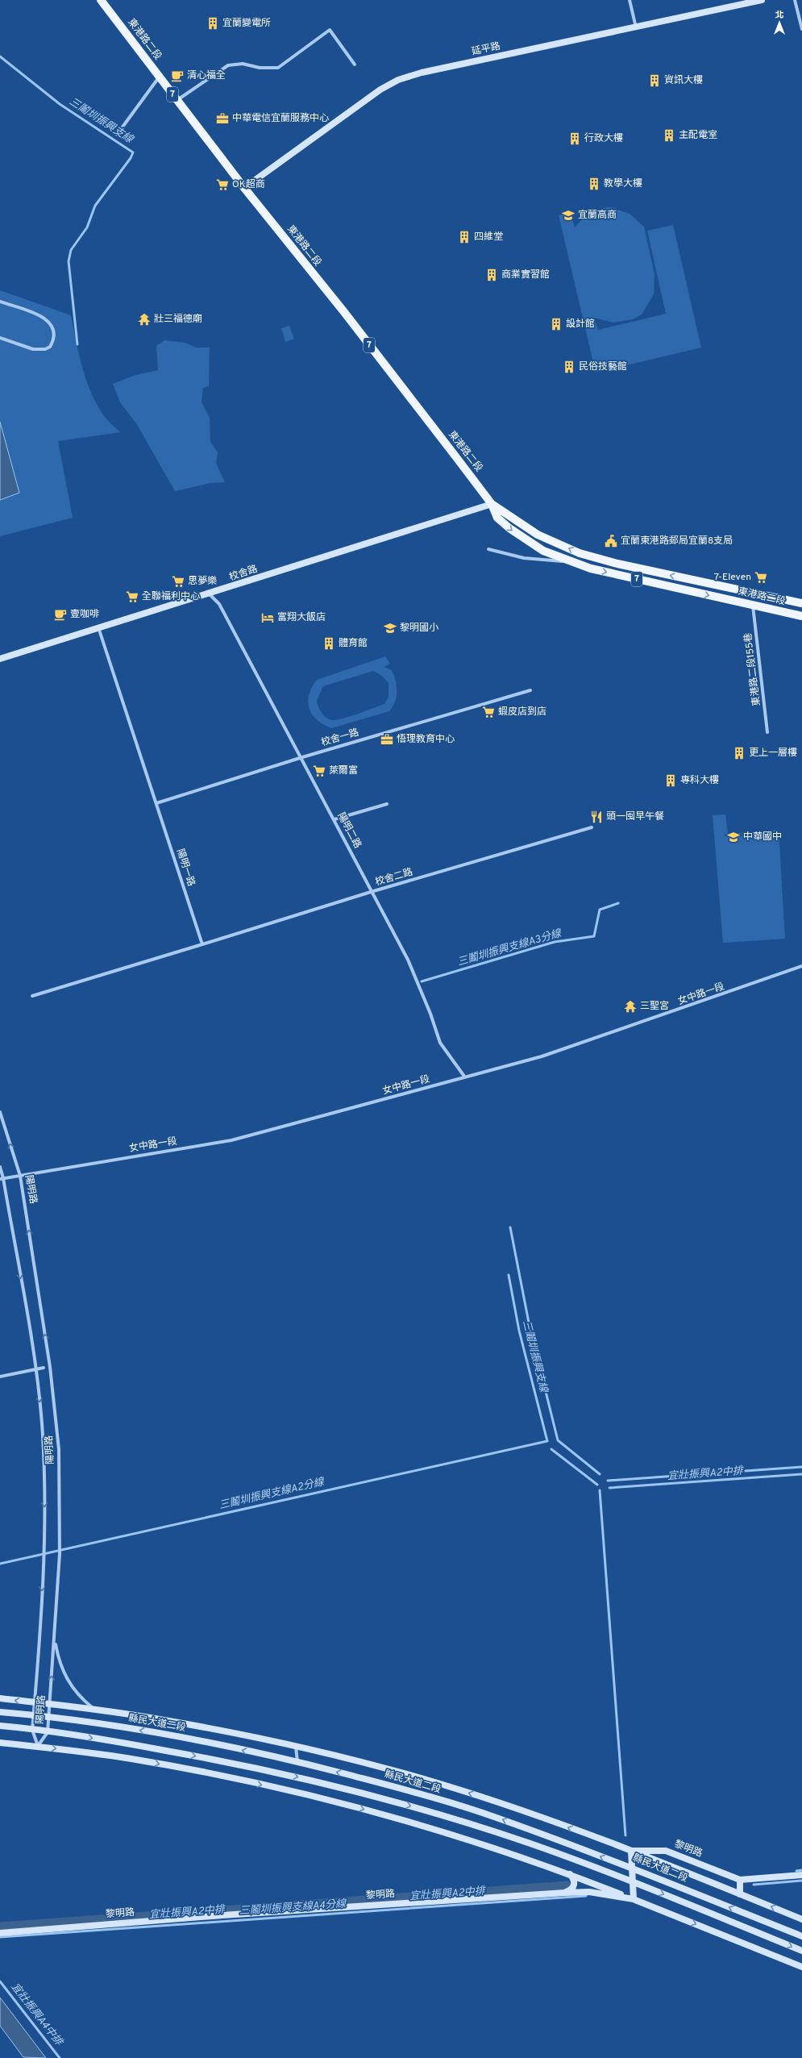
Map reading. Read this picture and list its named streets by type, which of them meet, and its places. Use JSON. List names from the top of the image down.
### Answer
{
  "streets": {
    "main road": ["東港路二段", "7"],
    "street": [
      "延平路",
      "校舍路",
      "東港路二段155巷",
      "校舍一路",
      "陽明二路",
      "陽明一路",
      "校舍二路",
      "女中路一段",
      "陽明路",
      "縣民大道二段",
      "黎明路"
    ]
  },
  "crossings": [
    ["東港路二段", "延平路"],
    ["東港路二段", "校舍路"],
    ["東港路二段", "東港路二段155巷"],
    ["校舍路", "陽明二路"],
    ["校舍路", "陽明一路"],
    ["校舍一路", "陽明二路"],
    ["校舍一路", "陽明一路"],
    ["陽明二路", "校舍二路"],
    ["陽明二路", "女中路一段"],
    ["陽明一路", "校舍二路"],
    ["女中路一段", "陽明路"],
    ["陽明路", "縣民大道二段"],
    ["縣民大道二段", "黎明路"]
  ],
  "water": [
    "三鬮圳振興支線",
    "三鬮圳振興支線A3分線",
    "宜壯振興A2中排",
    "三鬮圳振興支線A2分線",
    "三鬮圳振興支線A4分線",
    "宜壯振興A4中排"
  ],
  "places": {
    "building": [
      "宜蘭變電所",
      "資訊大樓",
      "主配電室",
      "行政大樓",
      "教學大樓",
      "四維堂",
      "商業實習館",
      "設計館",
      "民俗技藝館",
      "體育館",
      "更上一層樓",
      "專科大樓"
    ],
    "cafe": ["清心福全", "壹咖啡"],
    "office": ["中華電信宜蘭服務中心", "悟理教育中心"],
    "supermarket": [
      "OK超商",
      "7-Eleven",
      "思夢樂",
      "全聯福利中心",
      "蝦皮店到店",
      "萊爾富"
    ],
    "school or university": ["宜蘭高商", "黎明國小", "中華國中"],
    "temple": ["壯三福德廟", "三聖宮"],
    "public building": ["宜蘭東港路郵局宜蘭8支局"],
    "hotel": ["富翔大飯店"],
    "restaurant": ["頭一囤早午餐"]
  },
  "north": "top"
}
